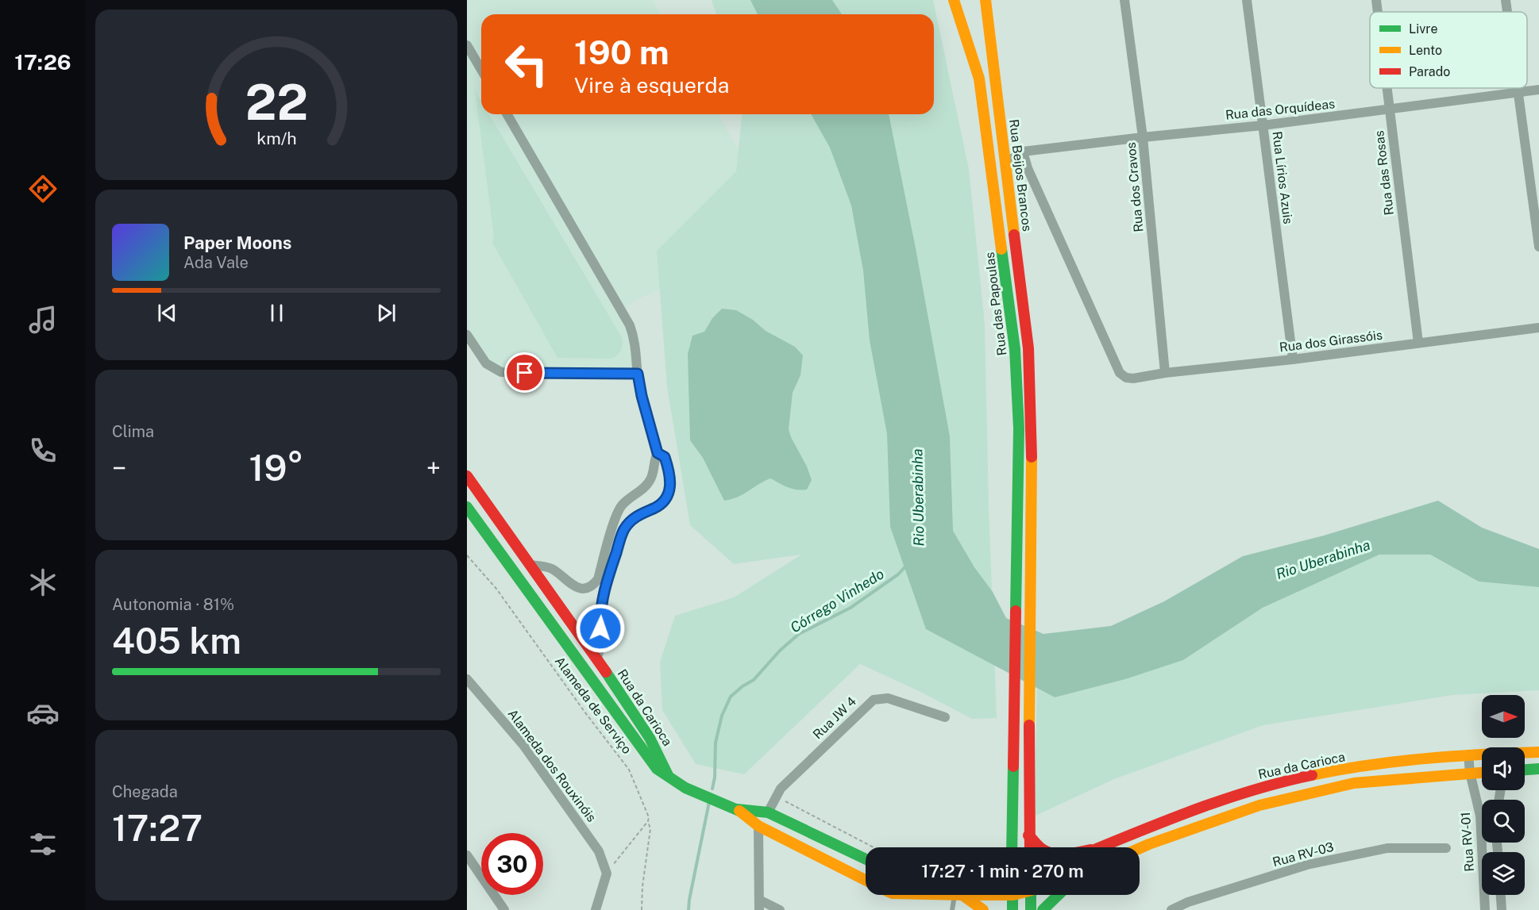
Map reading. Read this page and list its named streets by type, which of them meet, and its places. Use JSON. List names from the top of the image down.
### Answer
{
  "streets": {
    "street": [
      "Rua das Orquídeas",
      "Rua das Rosas",
      "Rua Beijos Brancos",
      "Rua Lírios Azuis",
      "Rua dos Cravos",
      "Rua das Papoulas",
      "Rua dos Girassóis",
      "Rua da Carioca",
      "Rua JW 4",
      "Alameda dos Rouxinóis",
      "Rua RV-01",
      "Rua RV-03"
    ],
    "path": ["Alameda de Serviço"]
  },
  "crossings": [
    ["Rua das Orquídeas", "Rua das Rosas"],
    ["Rua das Orquídeas", "Rua Beijos Brancos"],
    ["Rua das Orquídeas", "Rua Lírios Azuis"],
    ["Rua das Orquídeas", "Rua dos Cravos"],
    ["Rua das Orquídeas", "Rua dos Girassóis"],
    ["Rua das Rosas", "Rua dos Girassóis"],
    ["Rua Lírios Azuis", "Rua dos Girassóis"],
    ["Rua dos Cravos", "Rua dos Girassóis"],
    ["Rua da Carioca", "Rua RV-01"]
  ],
  "water": ["Rio Uberabinha", "Córrego Vinhedo"],
  "legend": ["Livre", "Lento", "Parado"],
  "north": "right",
  "page": {
    "tabs": "17:26",
    "turn": ["190 m", "Vire à esquerda"],
    "song": ["Paper Moons", "Ada Vale"],
    "tile": [
      "Clima",
      ["Autonomia · 81%", "405 km"],
      ["Chegada", "17:27"]
    ],
    "heat": ["−", "19°", "+"],
    "limit": "30",
    "trip": "17:27 · 1 min · 270 m",
    "gauge": ["22", "km/h"]
  }
}
